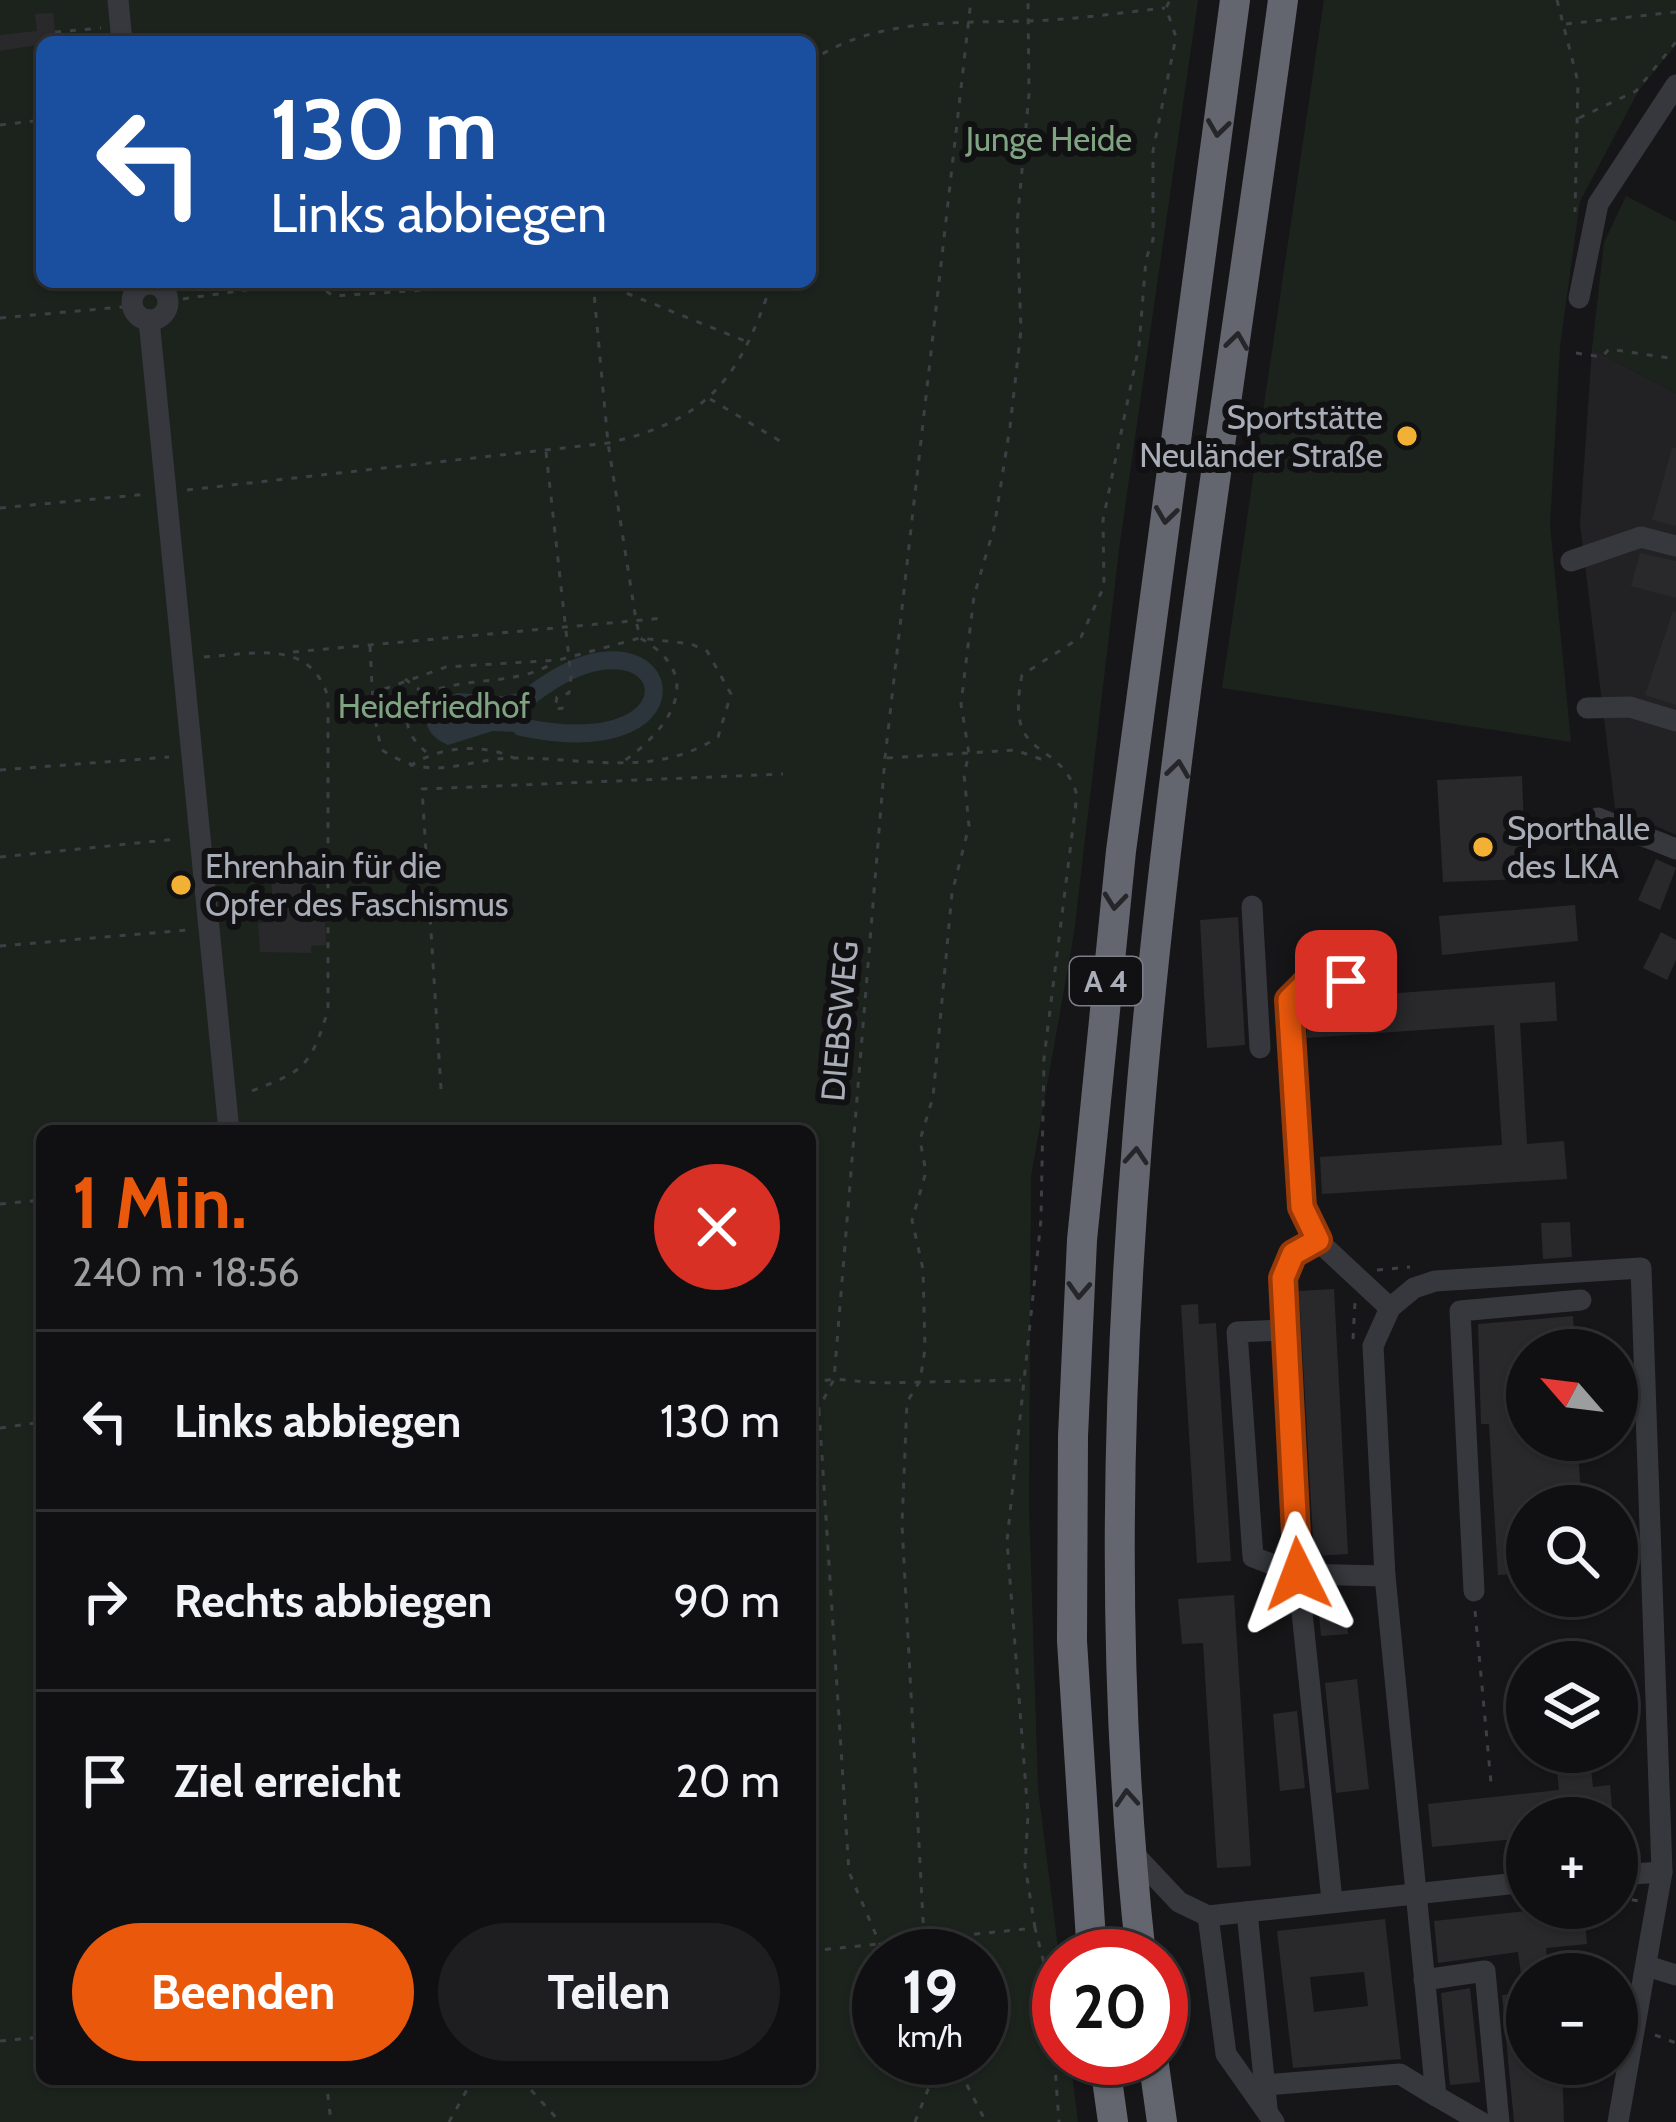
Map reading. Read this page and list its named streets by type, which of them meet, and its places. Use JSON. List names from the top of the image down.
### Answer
{
  "streets": {
    "highway": ["A 4"],
    "path": ["DIEBSWEG"]
  },
  "parks": ["Junge Heide", "Heidefriedhof"],
  "places": ["Sportstätte Neuländer Straße", "Sporthalle des LKA", "Ehrenhain für die Opfer des Faschismus"],
  "north": "top left",
  "page": {
    "turn": ["130 m", "Links abbiegen"],
    "heading": ["1 Min.", "240 m · 18:56"],
    "map_buttons": ["+", "−"],
    "list": [
      {
        "name": "Links abbiegen",
        "value": "130 m"
      },
      {
        "name": "Rechts abbiegen",
        "value": "90 m"
      },
      {
        "name": "Ziel erreicht",
        "value": "20 m"
      }
    ],
    "buttons": ["Beenden", "Teilen"],
    "speed": "19 km/h",
    "limit": "20"
  }
}
